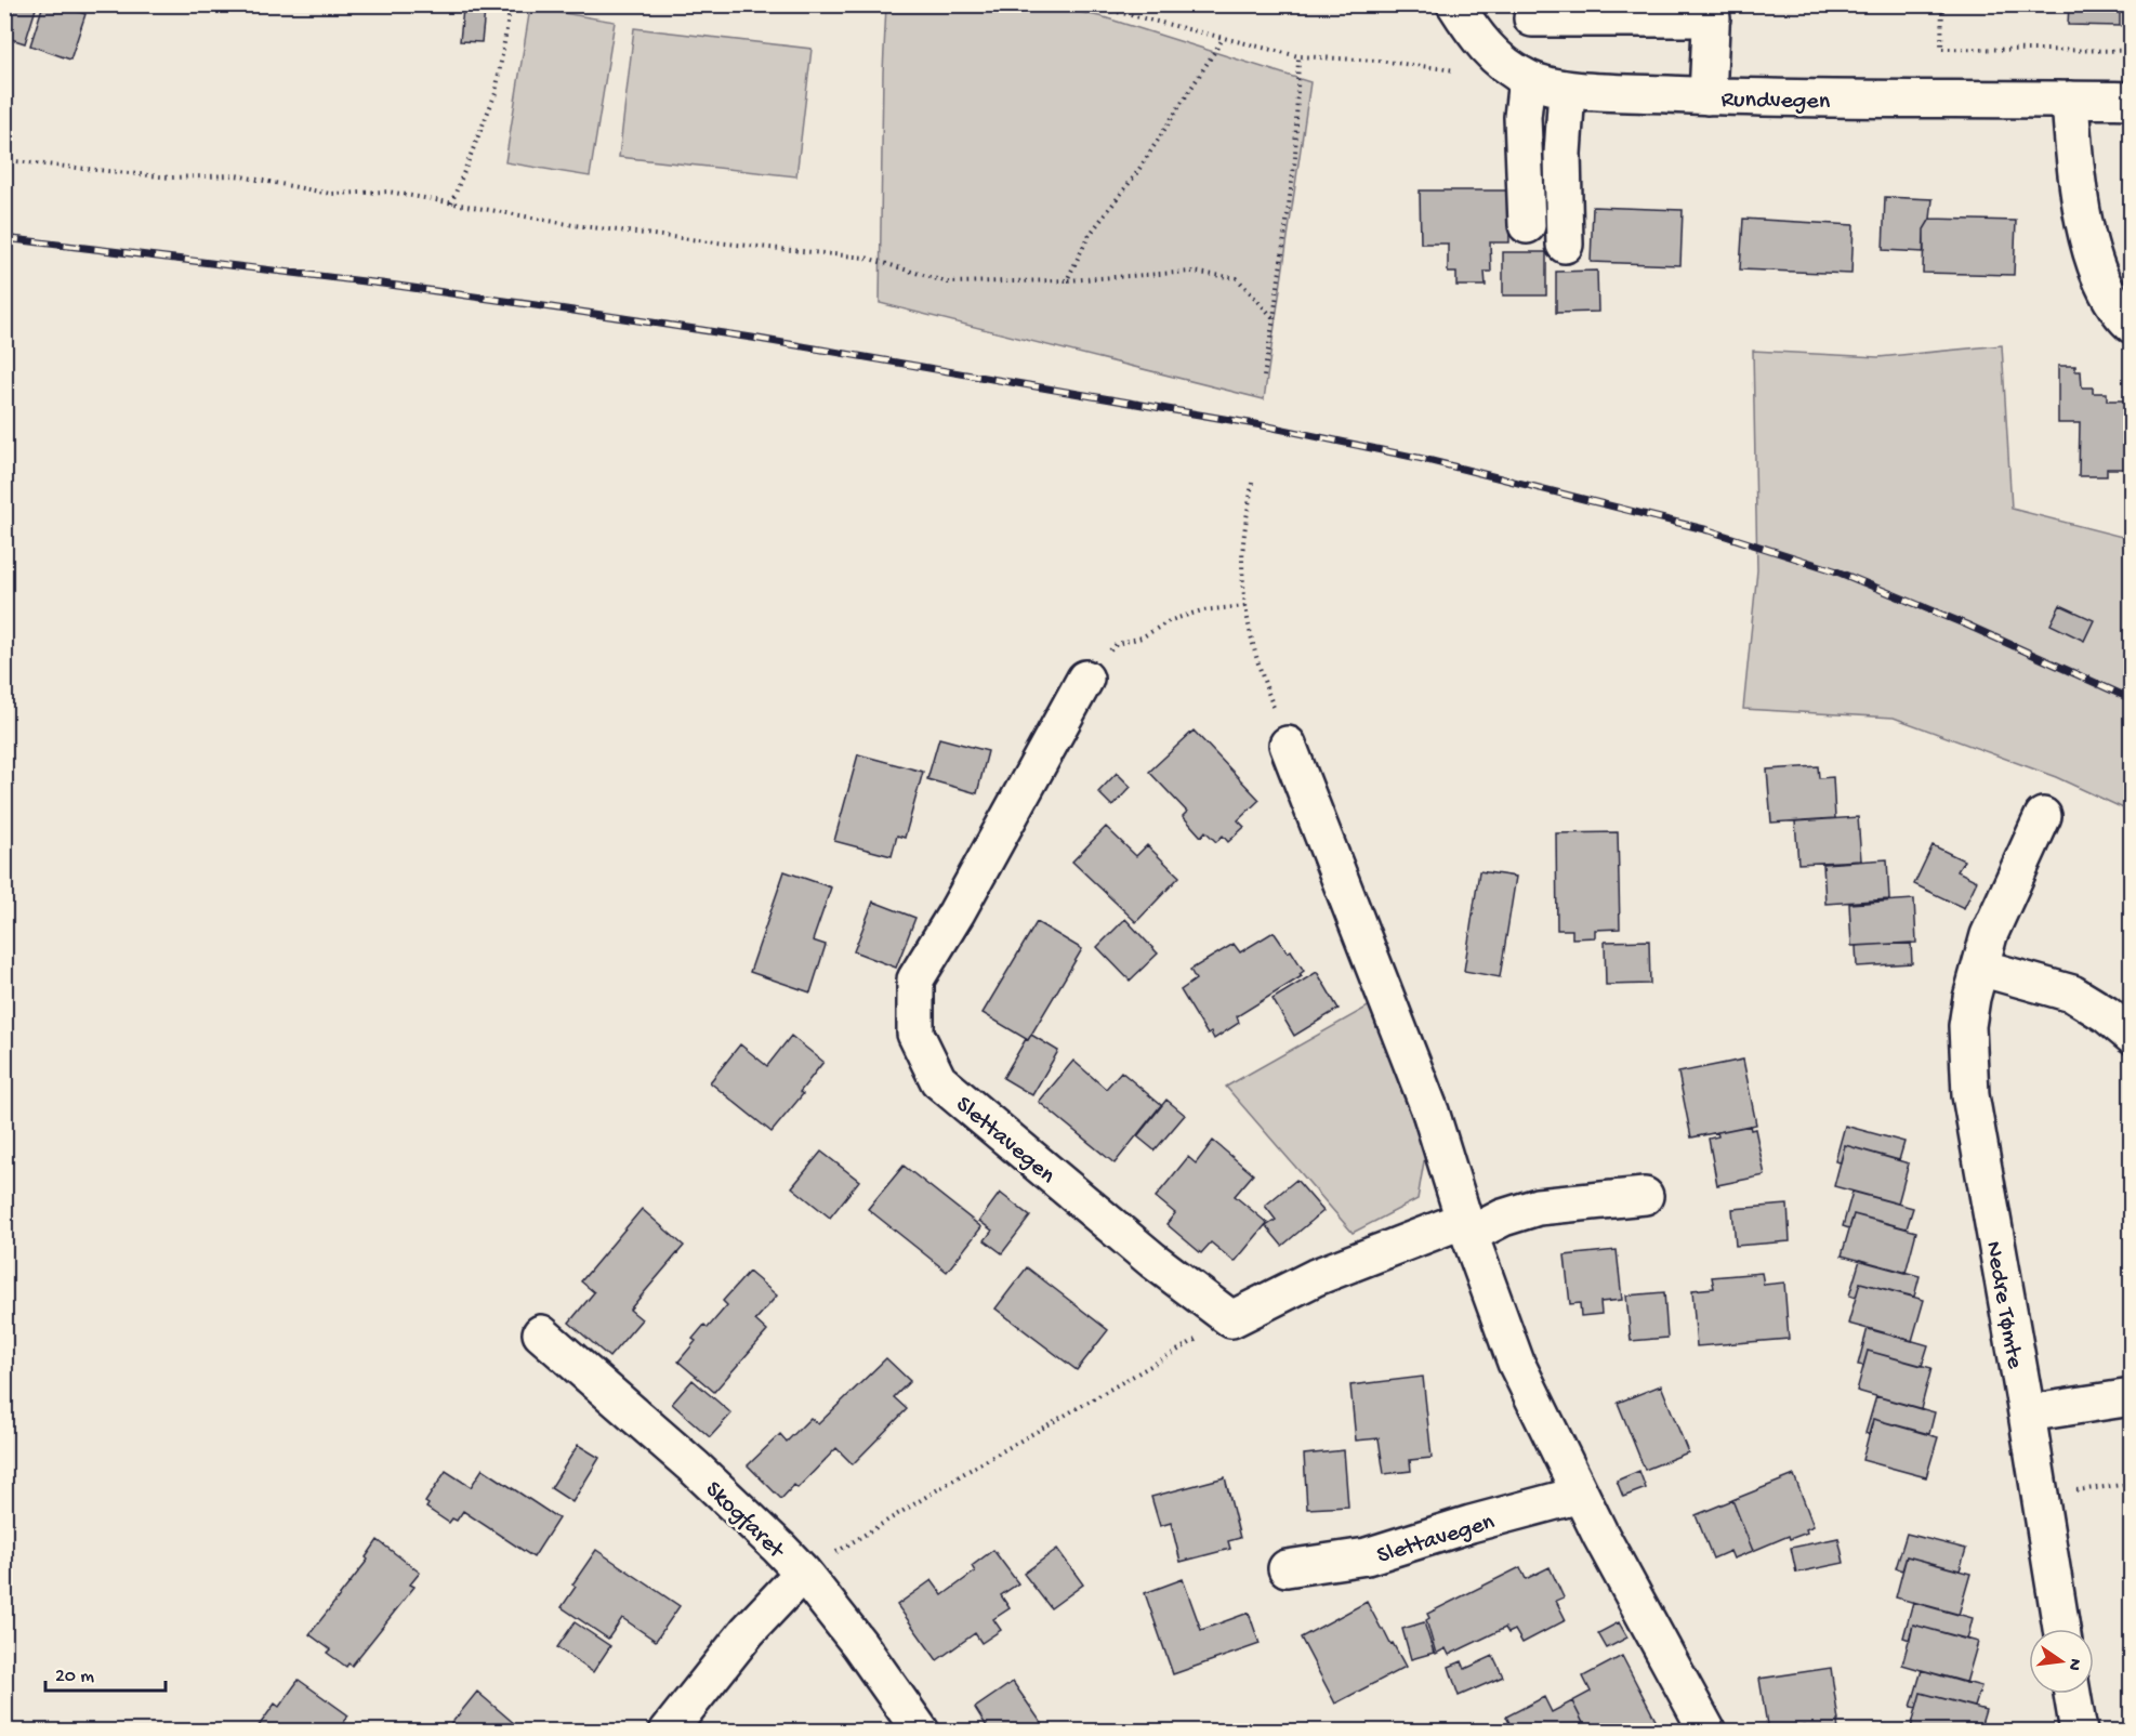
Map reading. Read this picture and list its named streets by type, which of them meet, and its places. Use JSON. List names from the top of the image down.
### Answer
{
  "streets": {
    "street": [
      "Rundvegen",
      "Slettavegen",
      "Nedre Tømte",
      "Skogfaret"
    ]
  },
  "scale_bar": "20 m",
  "north": "right"
}
